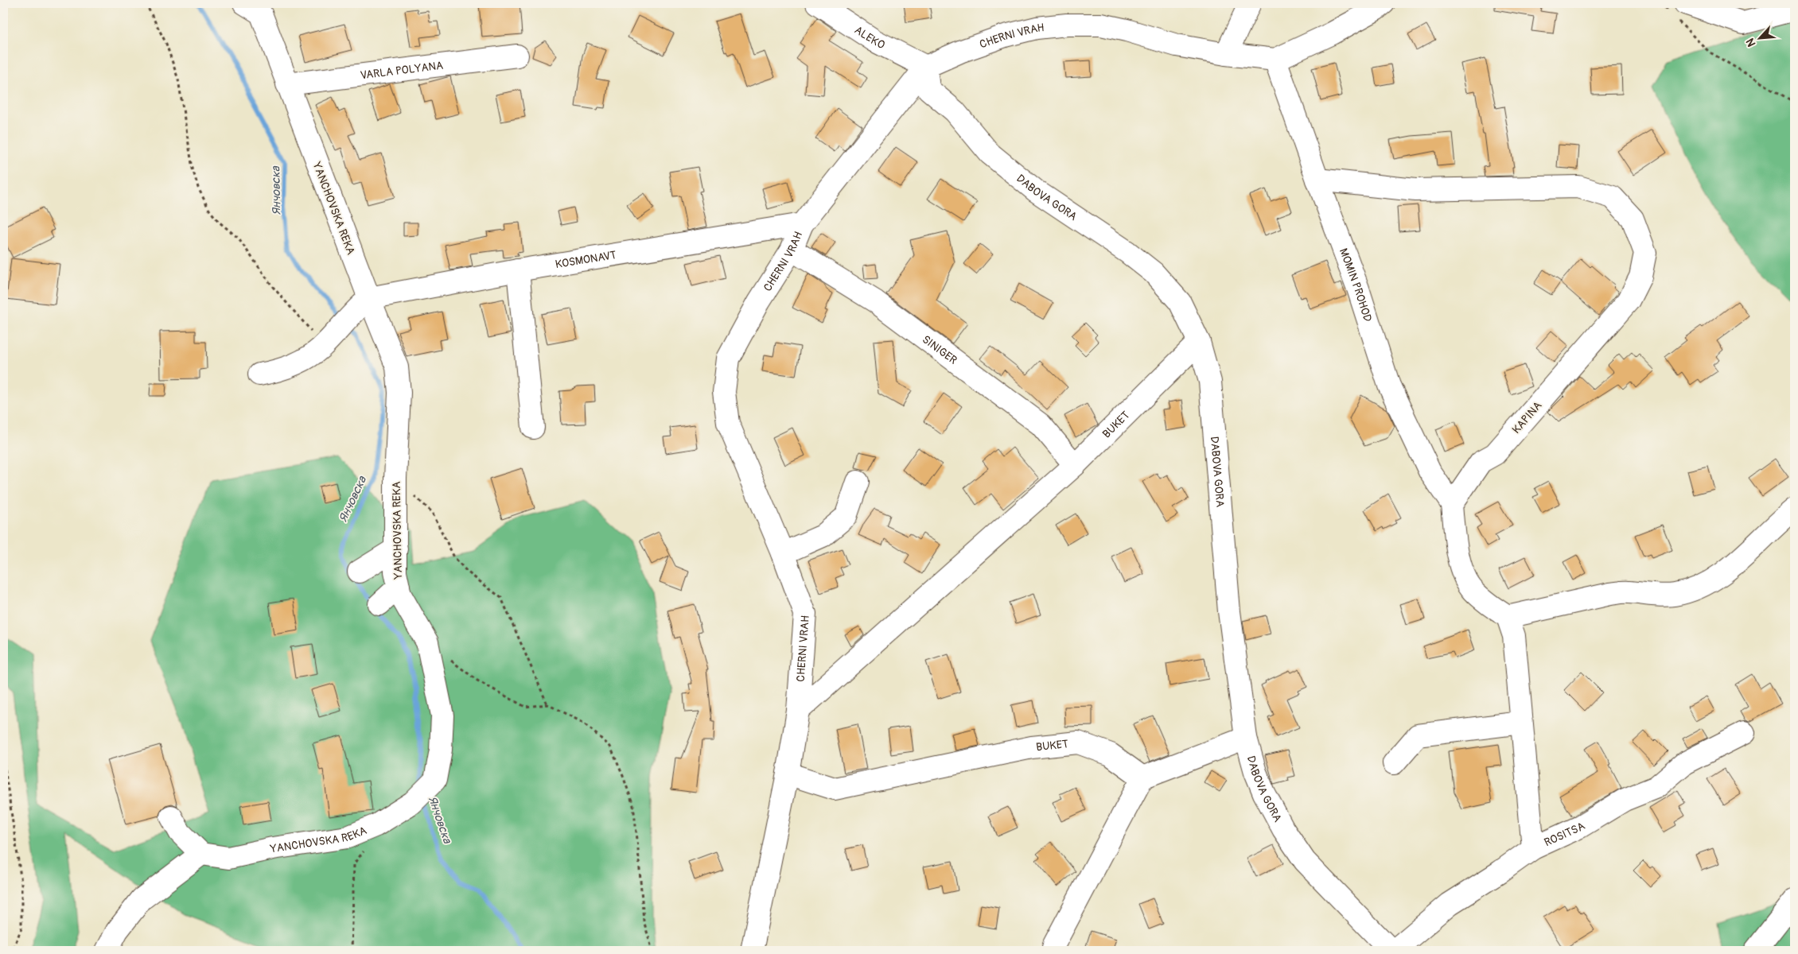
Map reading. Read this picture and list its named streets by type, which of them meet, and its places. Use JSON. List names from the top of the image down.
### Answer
{
  "streets": {
    "street": [
      "ALEKO",
      "CHERNI VRAH",
      "VARLA POLYANA",
      "DABOVA GORA",
      "YANCHOVSKA REKA",
      "KOSMONAVT",
      "MOMIN PROHOD",
      "SINIGER",
      "KAPINA",
      "BUKET",
      "ROSITSA"
    ]
  },
  "crossings": [
    ["ALEKO", "CHERNI VRAH"],
    ["ALEKO", "DABOVA GORA"],
    ["CHERNI VRAH", "DABOVA GORA"],
    ["CHERNI VRAH", "KOSMONAVT"],
    ["CHERNI VRAH", "MOMIN PROHOD"],
    ["CHERNI VRAH", "SINIGER"],
    ["CHERNI VRAH", "BUKET"],
    ["VARLA POLYANA", "YANCHOVSKA REKA"],
    ["DABOVA GORA", "BUKET"],
    ["DABOVA GORA", "ROSITSA"],
    ["YANCHOVSKA REKA", "KOSMONAVT"],
    ["MOMIN PROHOD", "KAPINA"],
    ["SINIGER", "BUKET"]
  ],
  "water": ["Янчовска"],
  "north": "bottom left"
}
